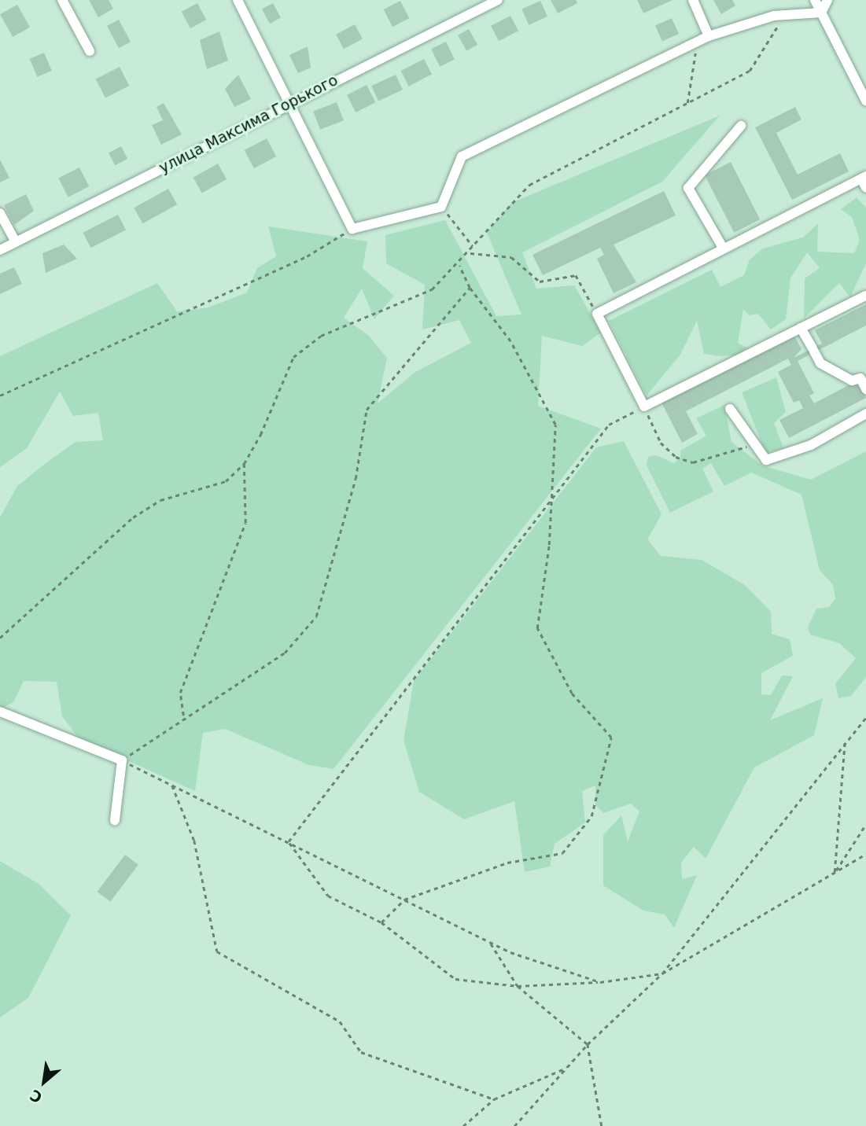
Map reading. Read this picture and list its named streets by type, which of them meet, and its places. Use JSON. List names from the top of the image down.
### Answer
{
  "streets": {
    "street": ["улица Максима Горького"]
  },
  "north": "bottom left"
}
